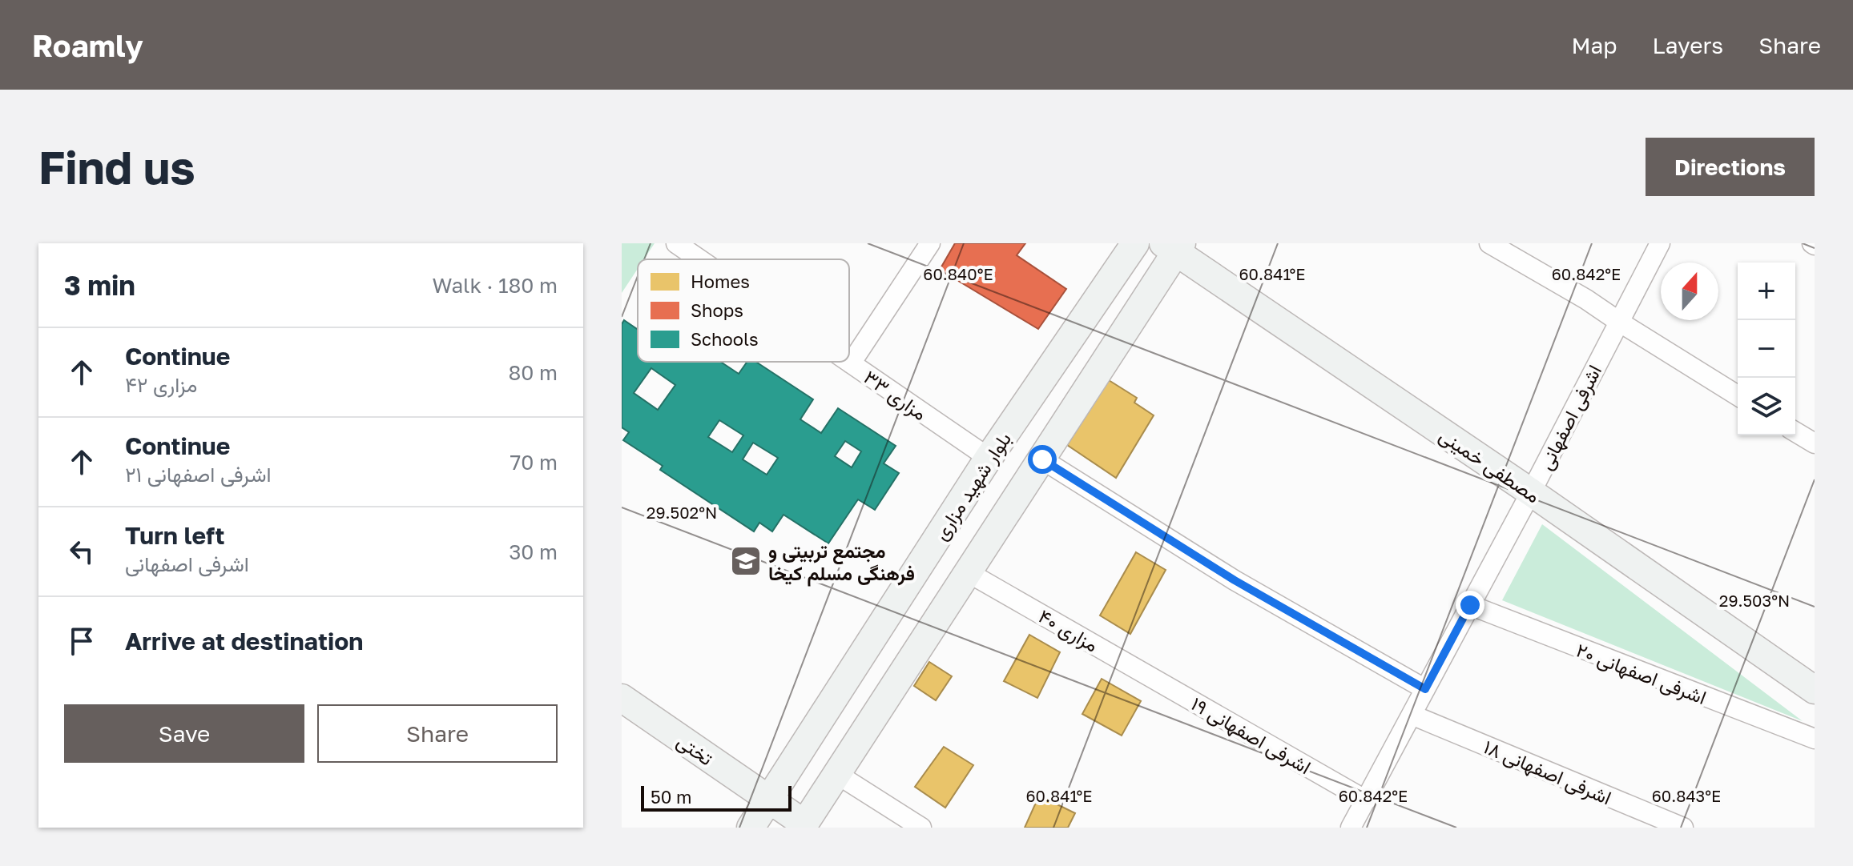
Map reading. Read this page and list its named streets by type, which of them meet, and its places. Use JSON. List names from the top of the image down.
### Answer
{
  "streets": {
    "main road": ["مصطفی خمینی", "بلوار شهید مزاری", "تختی"],
    "street": [
      "مزاری ۳۳",
      "اشرفی اصفهانی",
      "مزاری ۴۰",
      "اشرفی اصفهانی ۲۰",
      "اشرفی اصفهانی ۱۹",
      "اشرفی اصفهانی ۱۸"
    ]
  },
  "crossings": [
    ["مزاری ۳۳", "بلوار شهید مزاری"],
    ["اشرفی اصفهانی", "مصطفی خمینی"],
    ["اشرفی اصفهانی", "اشرفی اصفهانی ۲۰"],
    ["اشرفی اصفهانی", "اشرفی اصفهانی ۱۹"],
    ["اشرفی اصفهانی", "اشرفی اصفهانی ۱۸"],
    ["بلوار شهید مزاری", "تختی"],
    ["مزاری ۴۰", "اشرفی اصفهانی ۱۹"]
  ],
  "places": {
    "school or university": ["مجتمع تربیتی و فرهنگی مسلم کیخا"]
  },
  "legend": ["Homes", "Shops", "Schools"],
  "scale_bar": "50 m",
  "north": "top",
  "page": {
    "header": "Roamly",
    "nav": ["Map", "Layers", "Share"],
    "buttons": [
      "Directions",
      ["Save", "Share"]
    ],
    "title": "Find us",
    "heading": ["3 min", "Walk · 180 m"],
    "map_buttons": ["+", "−"],
    "list": [
      ["Continue", "مزاری ۴۲", "80 m"],
      ["Continue", "اشرفی اصفهانی ۲۱", "70 m"],
      ["Turn left", "اشرفی اصفهانی", "30 m"],
      "Arrive at destination"
    ],
    "scale": "50 m"
  },
  "coordinates": [
    "60.841°E",
    "60.840°E",
    "60.842°E",
    "29.502°N",
    "29.503°N",
    "60.843°E"
  ]
}
